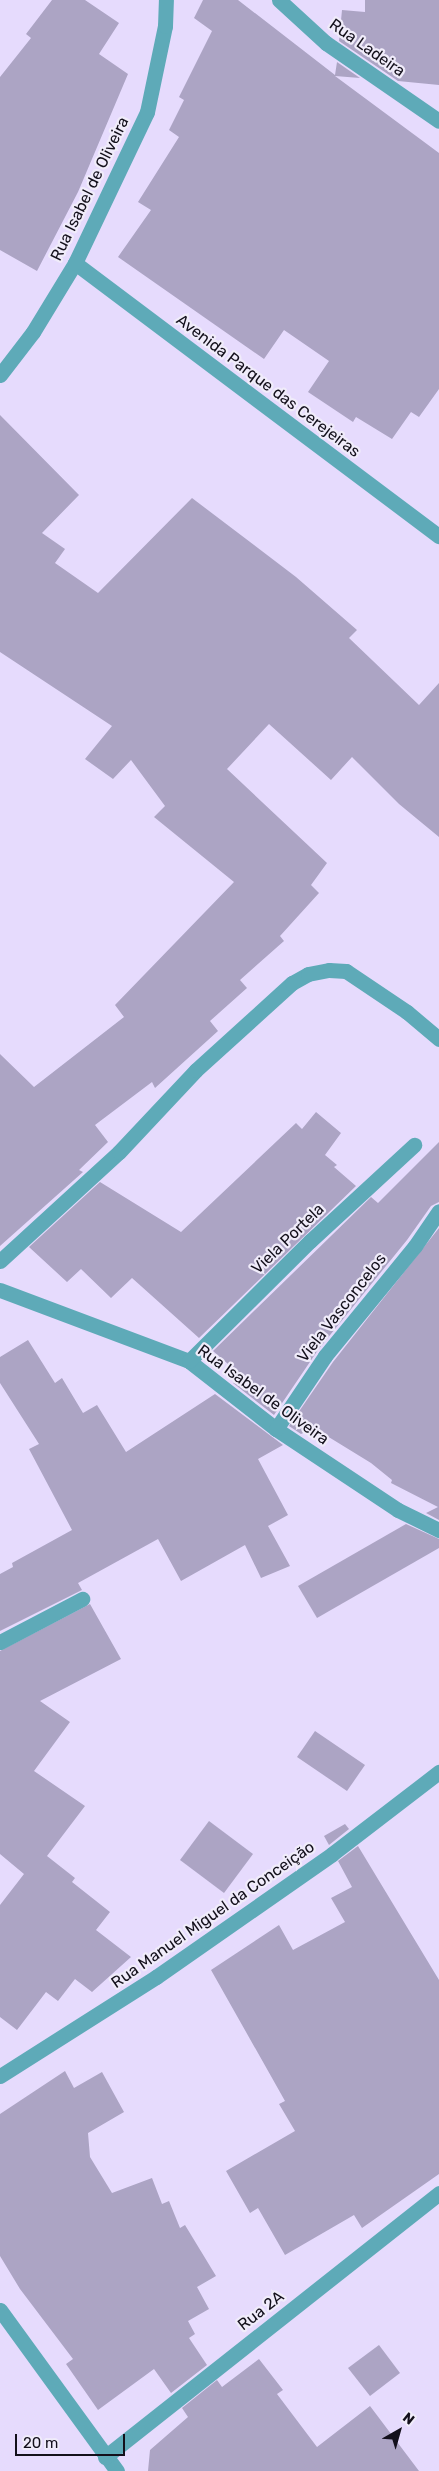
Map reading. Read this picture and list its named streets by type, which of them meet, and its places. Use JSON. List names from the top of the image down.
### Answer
{
  "streets": {
    "street": [
      "Rua Ladeira",
      "Rua Isabel de Oliveira",
      "Avenida Parque das Cerejeiras",
      "Viela Portela",
      "Viela Vasconcelos",
      "Rua Manuel Miguel da Conceição",
      "Rua 2A"
    ]
  },
  "crossings": [
    ["Rua Isabel de Oliveira", "Avenida Parque das Cerejeiras"],
    ["Rua Isabel de Oliveira", "Viela Portela"],
    ["Rua Isabel de Oliveira", "Viela Vasconcelos"]
  ],
  "scale_bar": "20 m",
  "north": "top right"
}
